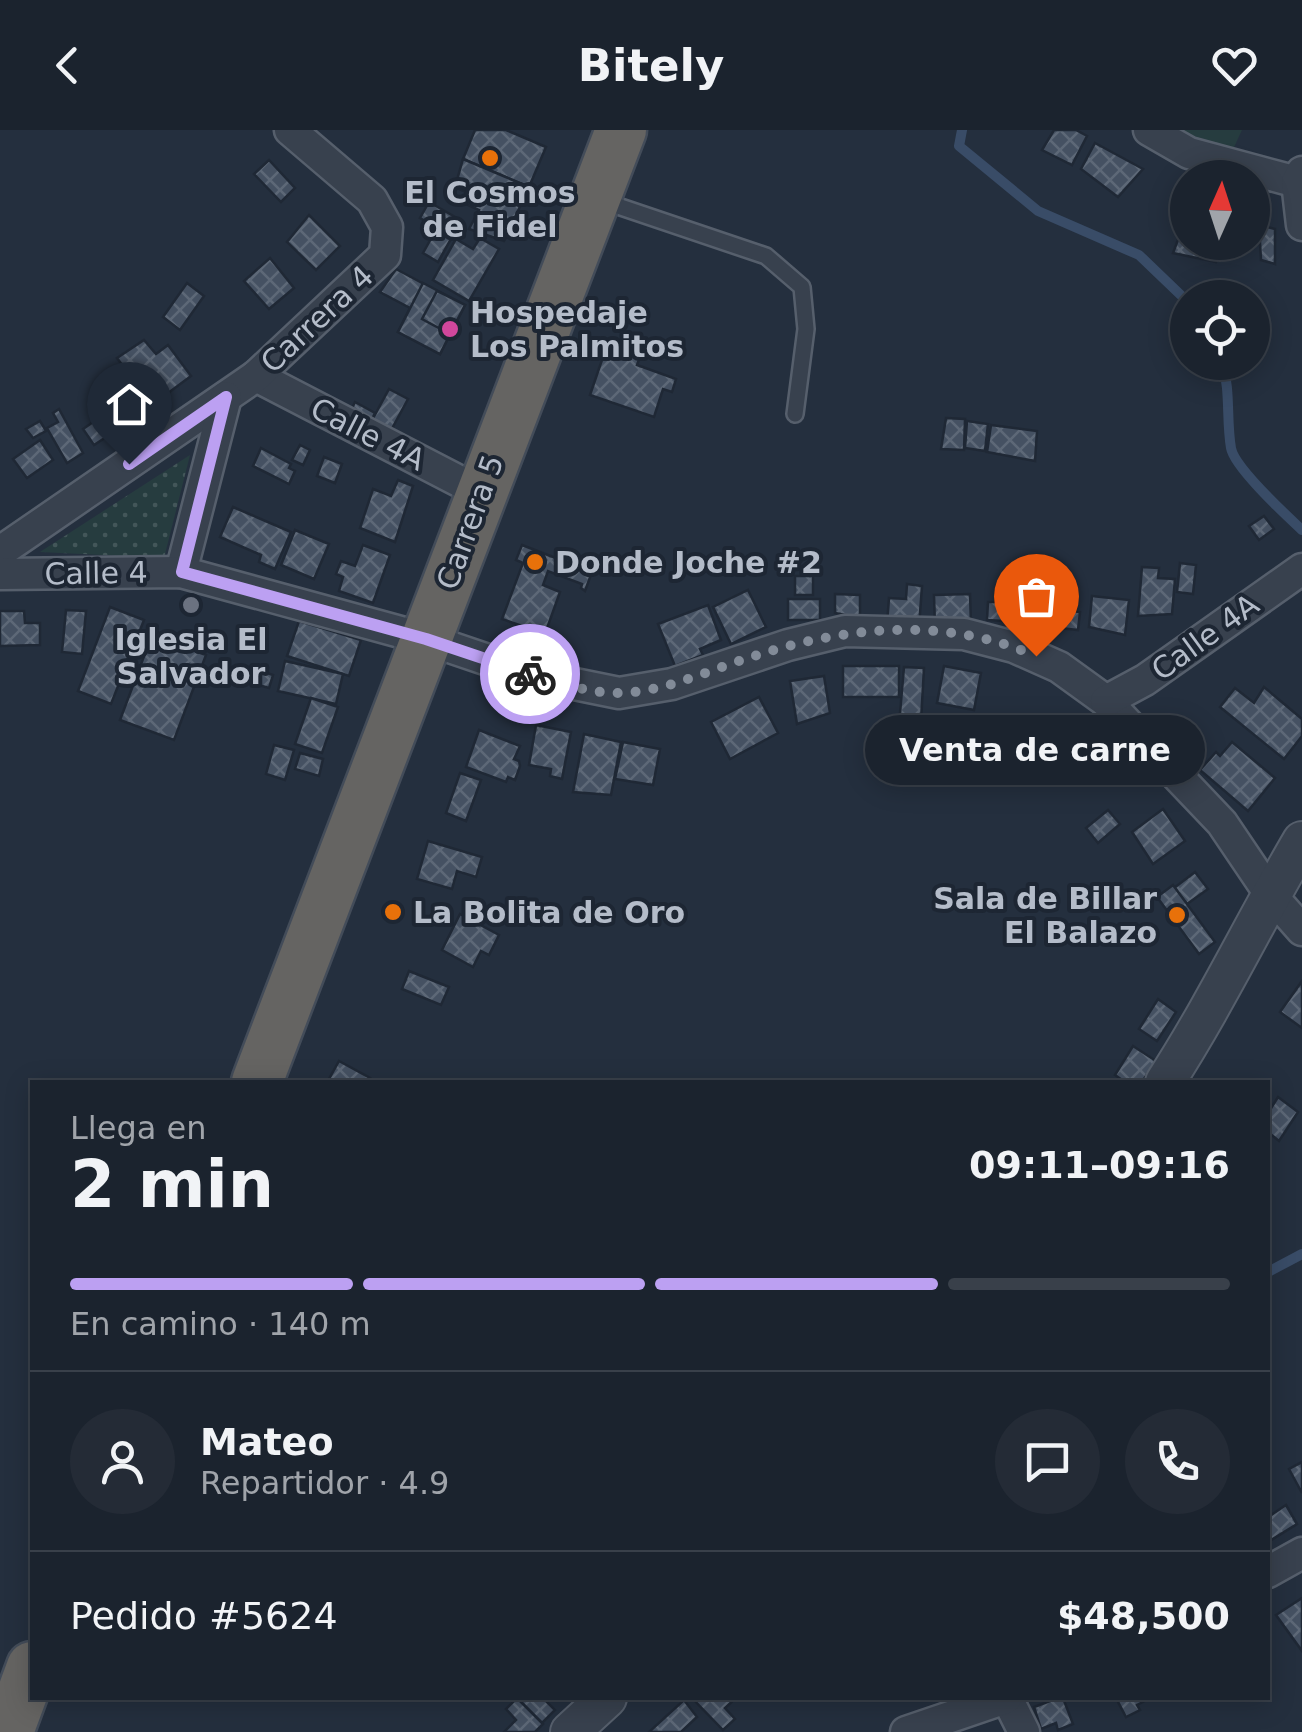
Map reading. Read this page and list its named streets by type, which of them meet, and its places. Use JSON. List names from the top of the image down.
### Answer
{
  "streets": {
    "highway": ["Carrera 5"],
    "street": ["Carrera 4", "Calle 4A", "Calle 4"]
  },
  "crossings": [
    ["Carrera 4", "Calle 4A"],
    ["Calle 4A", "Carrera 5"],
    ["Calle 4A", "Calle 4"],
    ["Carrera 5", "Calle 4"]
  ],
  "places": [
    "El Cosmos de Fidel",
    "Hospedaje Los Palmitos",
    "Donde Joche #2",
    "Iglesia El Salvador",
    "Venta de carne",
    "La Bolita de Oro",
    "Sala de Billar El Balazo"
  ],
  "north": "top",
  "page": {
    "header": "Bitely",
    "bubble": "Venta de carne",
    "heading": ["2 min", "Llega en", "09:11–09:16"],
    "panel": [
      "Mateo",
      "Repartidor · 4.9",
      "Pedido #5624",
      "$48,500"
    ],
    "bar": "En camino · 140 m"
  }
}
